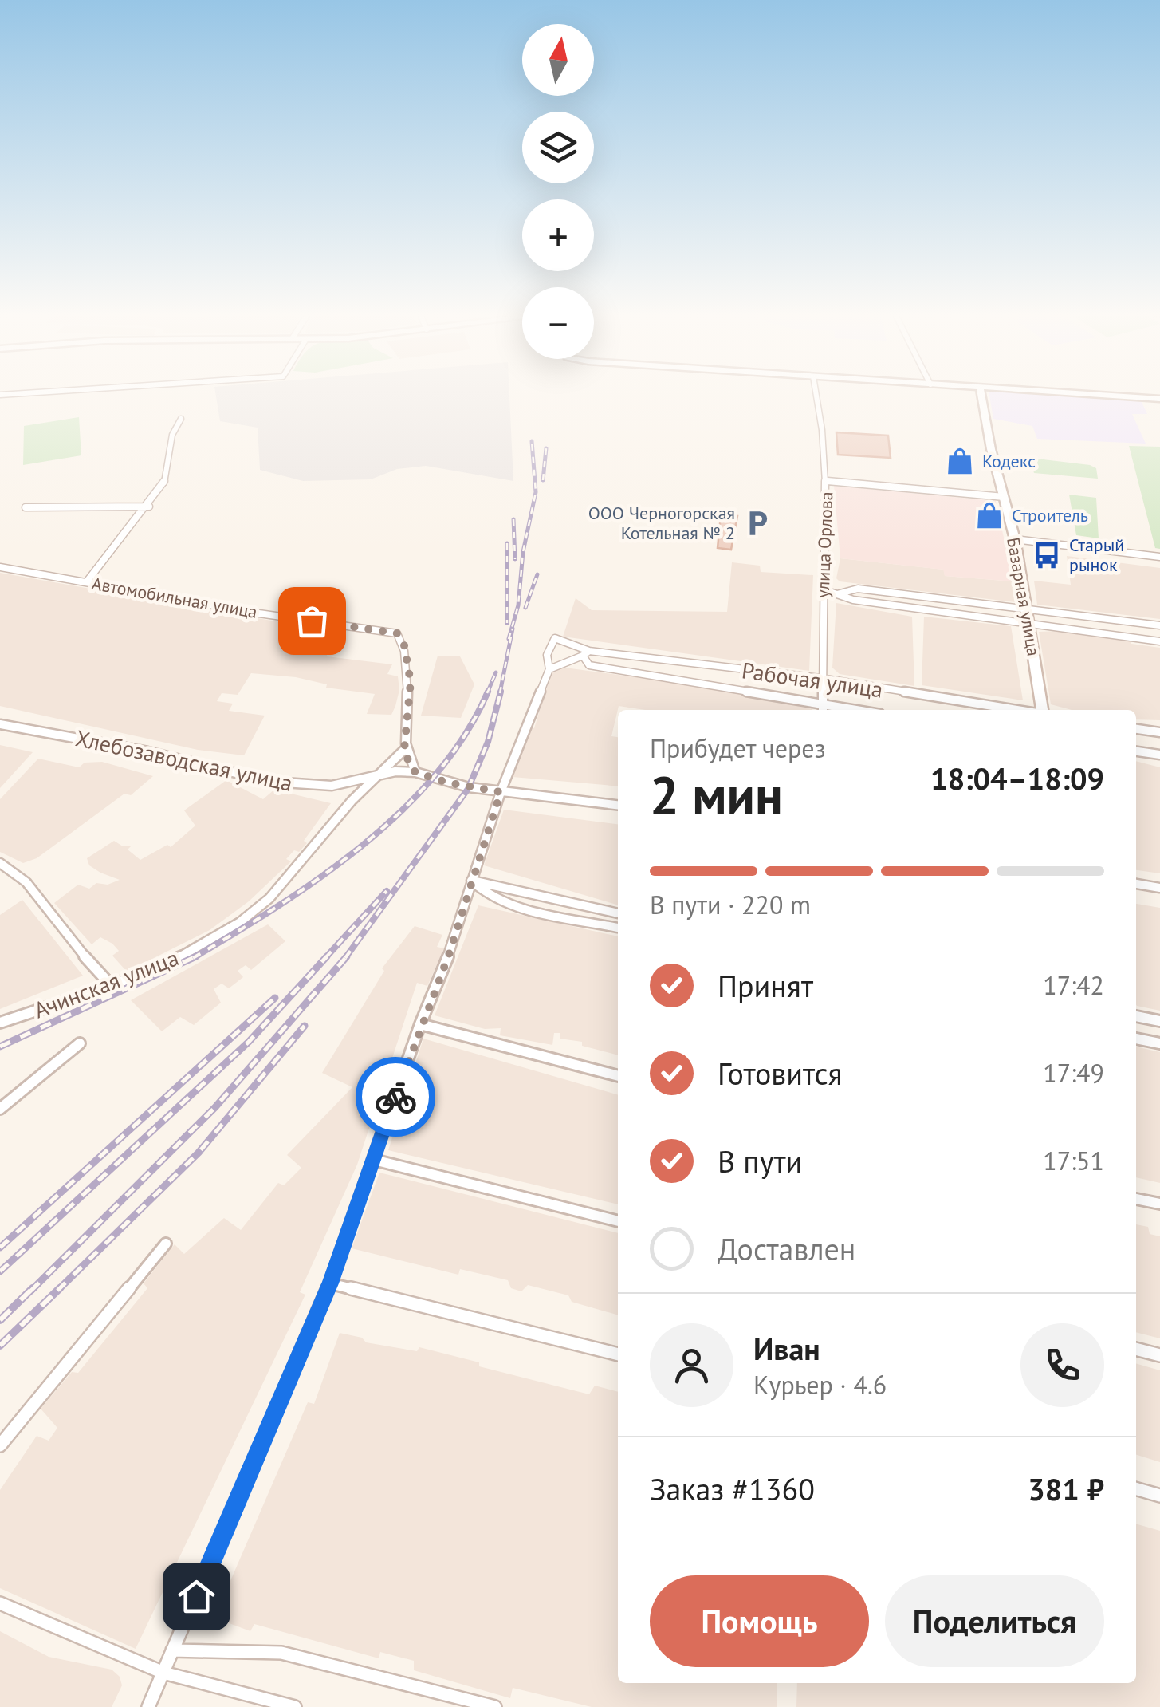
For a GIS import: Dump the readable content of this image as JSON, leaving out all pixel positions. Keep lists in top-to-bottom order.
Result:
{
  "streets": {
    "main road": ["Базарная улица"],
    "street": [
      "улица Орлова",
      "Автомобильная улица",
      "Рабочая улица",
      "Хлебозаводская улица",
      "Ачинская улица"
    ]
  },
  "crossings": [
    ["улица Орлова", "Рабочая улица"],
    ["Автомобильная улица", "Ачинская улица"],
    ["Хлебозаводская улица", "Ачинская улица"]
  ],
  "places": {
    "shop": ["Кодекс", "Строитель"],
    "parking": ["ООО Черногорская Котельная № 2"],
    "bus stop": ["Старый рынок"]
  },
  "north": "top",
  "page": {
    "map_buttons": ["+", "−"],
    "heading": ["2 мин", "Прибудет через", "18:04–18:09"],
    "panel": [
      "Иван",
      "Курьер · 4.6",
      "Заказ #1360",
      "381 ₽"
    ],
    "bar": "В пути · 220 m",
    "list": [
      ["Принят", "17:42"],
      ["Готовится", "17:49"],
      ["В пути", "17:51"],
      "Доставлен"
    ],
    "buttons": ["Помощь", "Поделиться"]
  }
}
